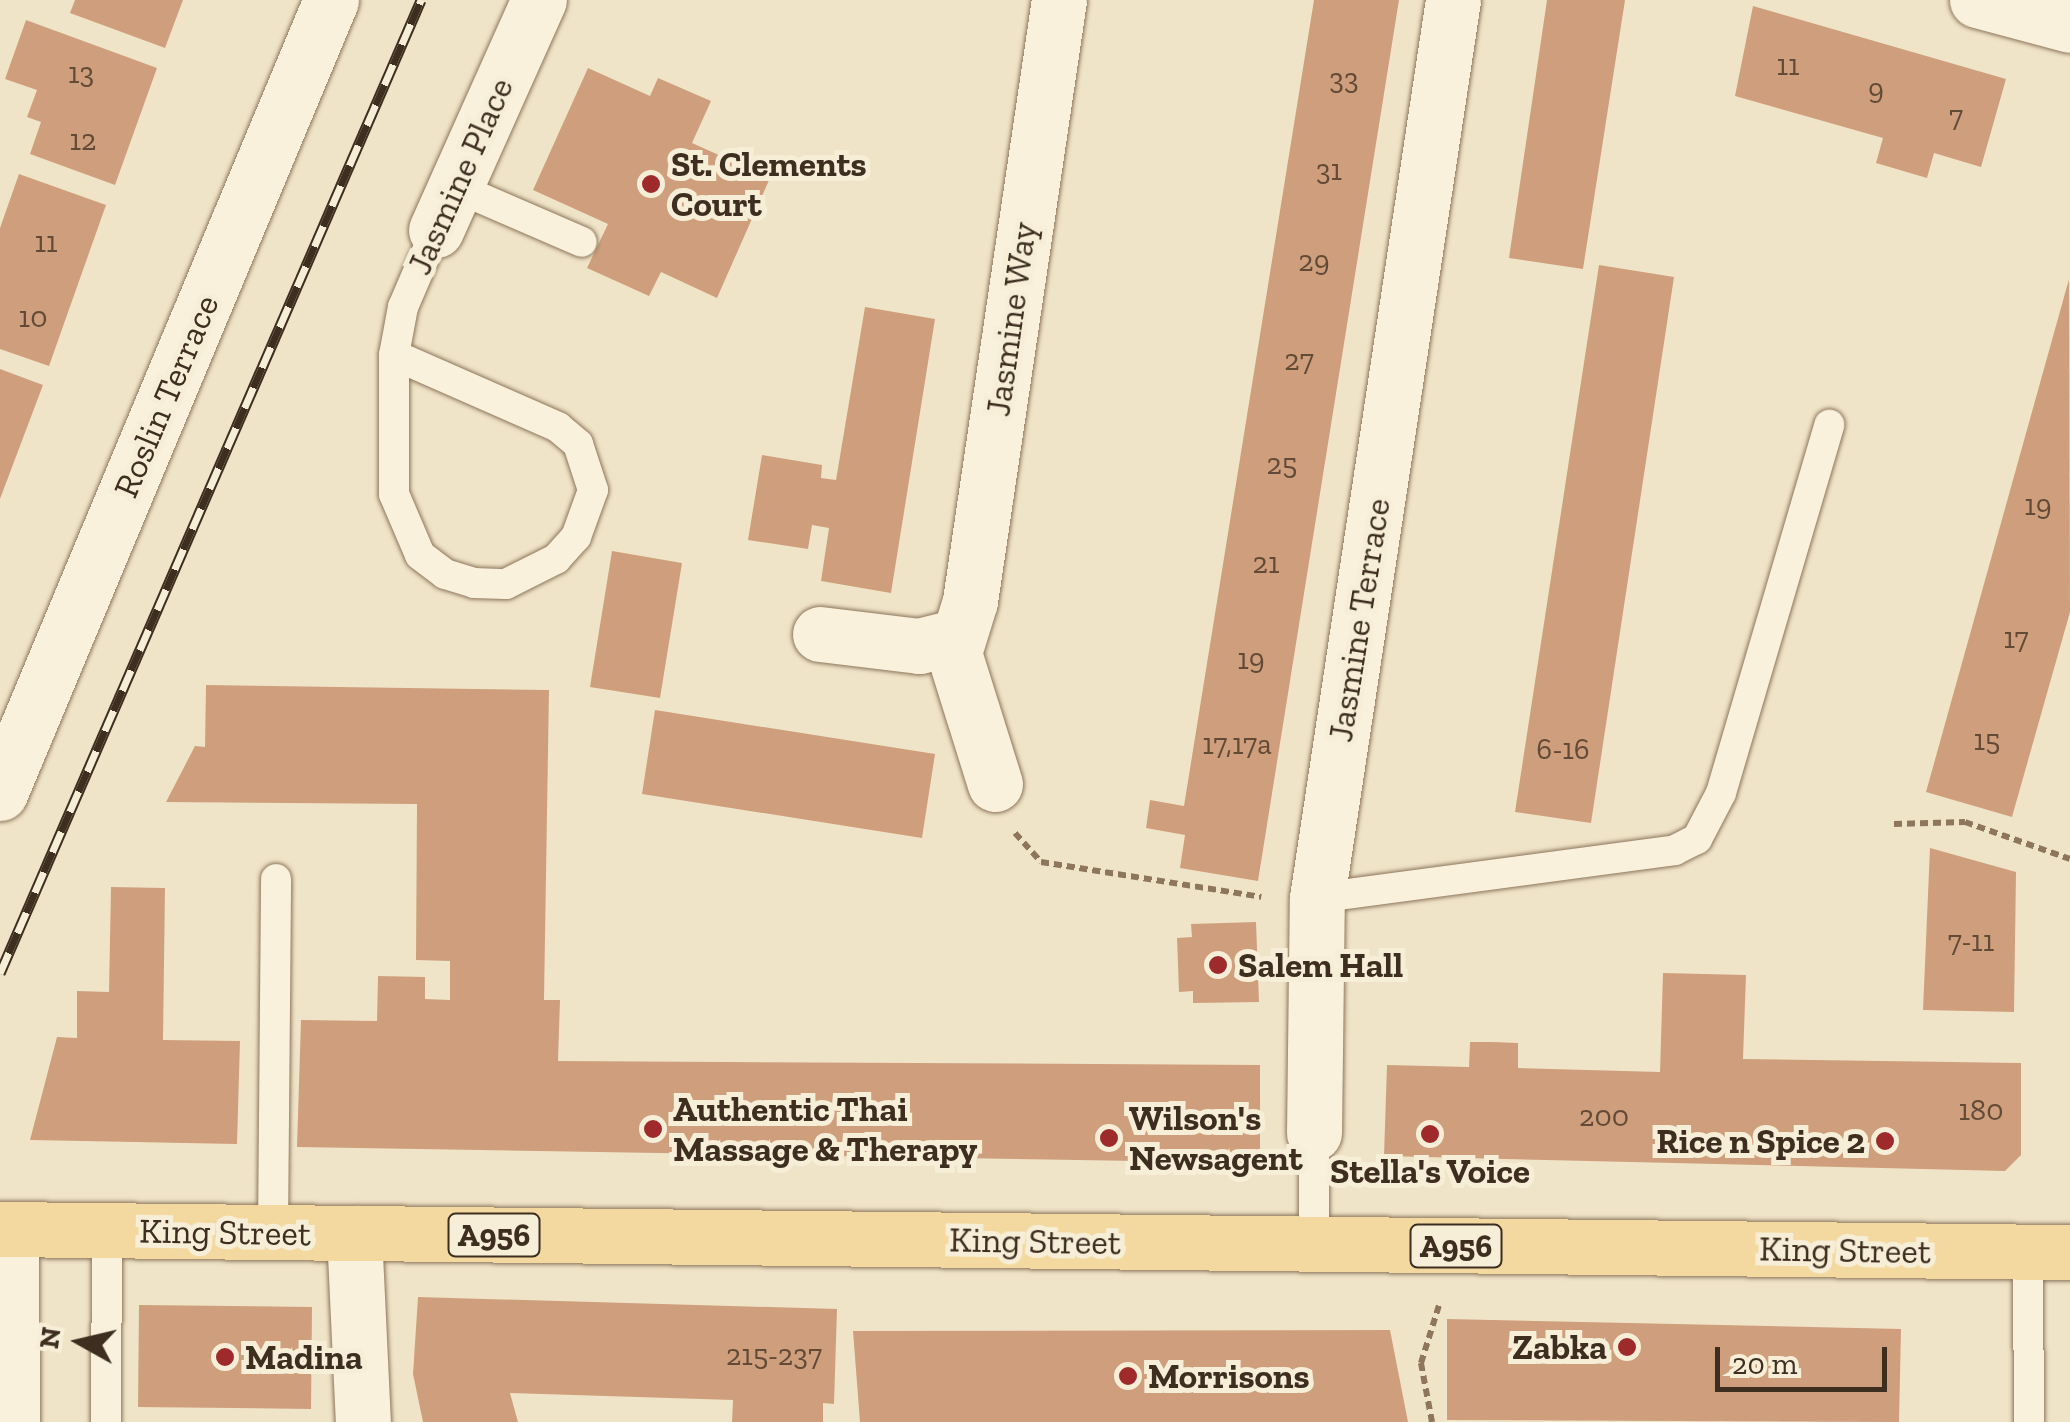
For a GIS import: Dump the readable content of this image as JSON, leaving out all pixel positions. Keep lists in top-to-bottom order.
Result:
{
  "streets": {
    "main road": ["King Street", "A956"],
    "street": [
      "Jasmine Place",
      "Jasmine Way",
      "Roslin Terrace",
      "Jasmine Terrace"
    ]
  },
  "crossings": [
    ["Jasmine Terrace", "King Street"]
  ],
  "places": [
    "St. Clements Court",
    "Salem Hall",
    "Authentic Thai Massage & Therapy",
    "Stella's Voice",
    "Wilson's Newsagent",
    "Rice n Spice 2",
    "Zabka",
    "Madina",
    "Morrisons"
  ],
  "house_numbers": [
    "11",
    "13",
    "33",
    "9",
    "7",
    "12",
    "31",
    "11",
    "29",
    "10",
    "27",
    "25",
    "19",
    "21",
    "17",
    "19",
    "15",
    "17,17a",
    "6-16",
    "7-11",
    "180",
    "200",
    "215-237"
  ],
  "scale_bar": "20 m",
  "north": "left"
}
